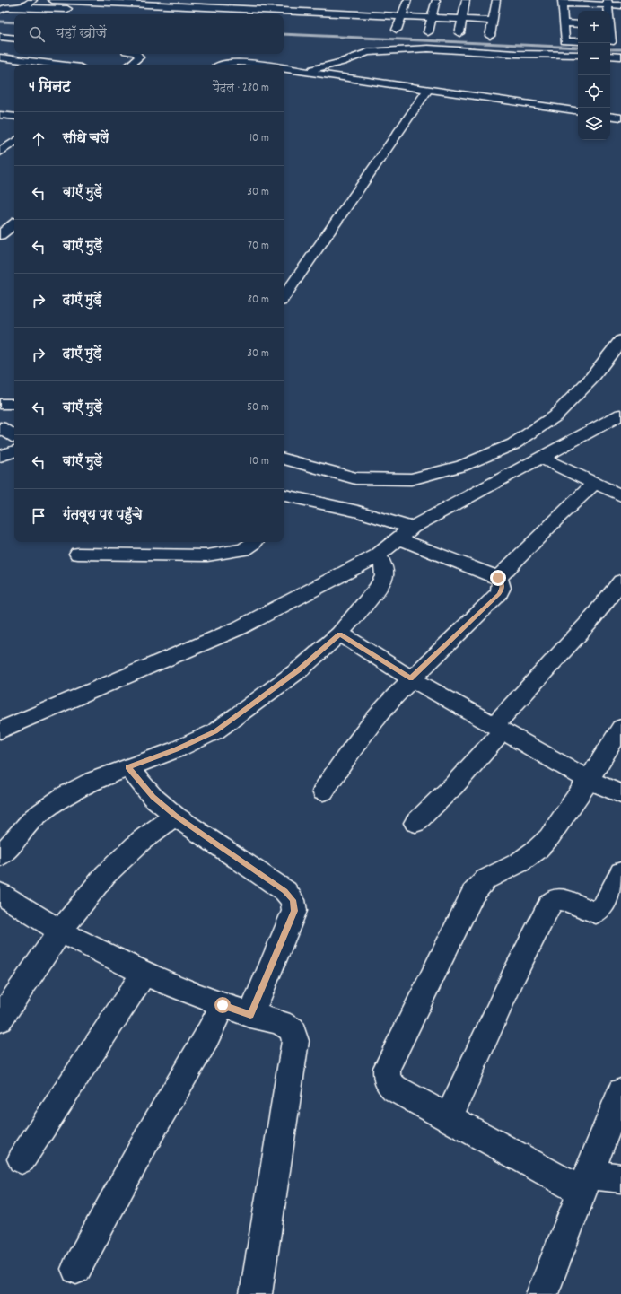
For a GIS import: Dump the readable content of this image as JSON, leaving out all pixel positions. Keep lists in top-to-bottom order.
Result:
{
  "page": {
    "map_buttons": ["+", "−"],
    "search": "यहाँ खोजें",
    "heading": ["4 मिनट", "पैदल · 280 m"],
    "list": [
      ["सीधे चलें", "10 m"],
      ["बाएँ मुड़ें", "30 m"],
      ["बाएँ मुड़ें", "70 m"],
      ["दाएँ मुड़ें", "80 m"],
      ["दाएँ मुड़ें", "30 m"],
      ["बाएँ मुड़ें", "50 m"],
      ["बाएँ मुड़ें", "10 m"],
      "गंतव्य पर पहुँचे"
    ]
  }
}
